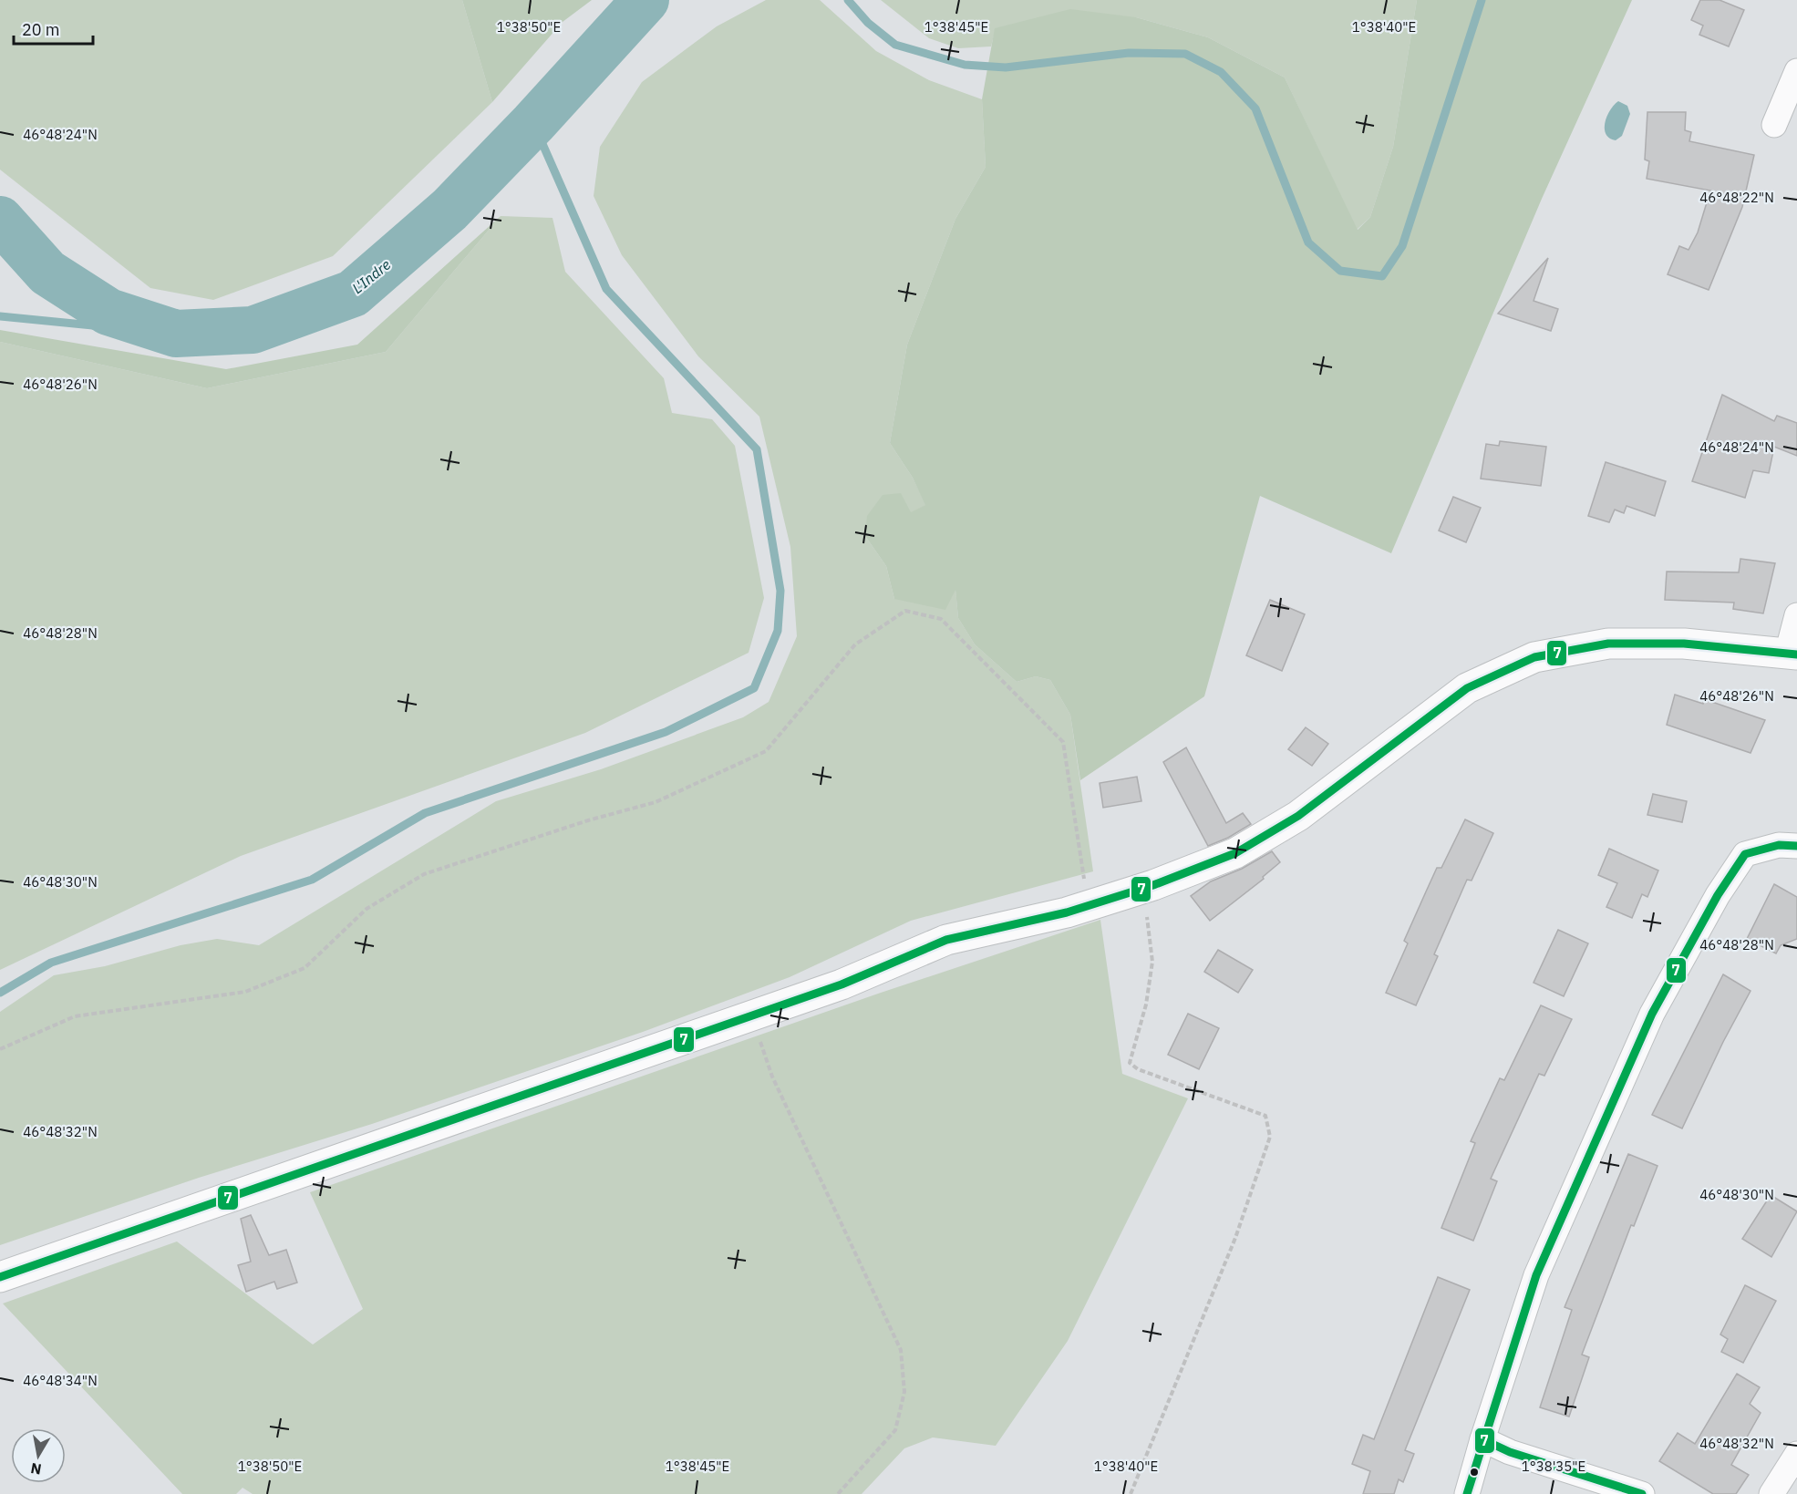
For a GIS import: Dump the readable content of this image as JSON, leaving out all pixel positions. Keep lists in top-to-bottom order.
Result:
{
  "water": ["L'Indre"],
  "lines": ["transit line 7"],
  "scale_bar": "20 m",
  "north": "bottom",
  "coordinates": [
    "1°38'50\"E",
    "1°38'45\"E",
    "1°38'40\"E",
    "46°48'24\"N",
    "46°48'22\"N",
    "46°48'26\"N",
    "46°48'28\"N",
    "46°48'30\"N",
    "46°48'32\"N",
    "46°48'34\"N",
    "1°38'35\"E"
  ]
}
